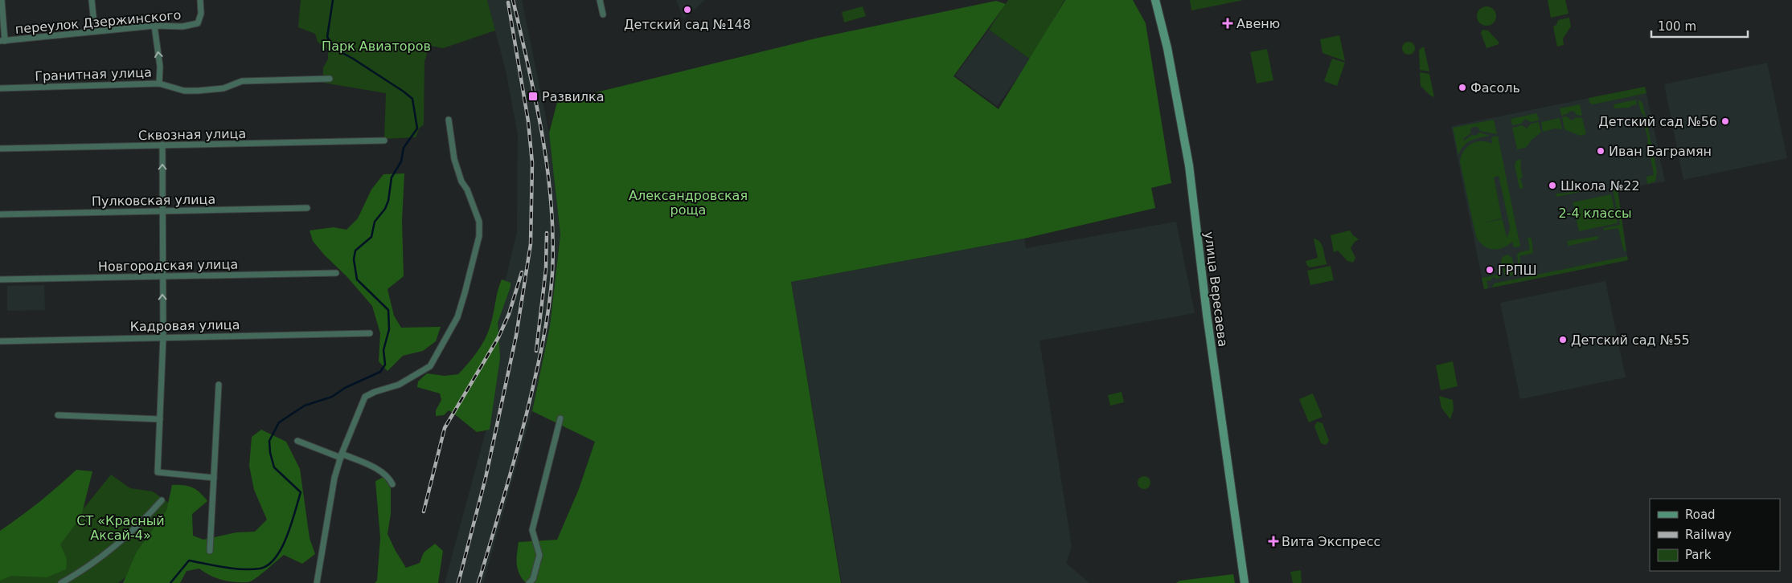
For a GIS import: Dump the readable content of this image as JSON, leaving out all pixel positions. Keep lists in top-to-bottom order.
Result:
{
  "streets": {
    "main road": ["улица Вересаева"],
    "street": [
      "переулок Дзержинского",
      "Гранитная улица",
      "Сквозная улица",
      "Пулковская улица",
      "Новгородская улица",
      "Кадровая улица"
    ]
  },
  "parks": [
    "Парк Авиаторов",
    "Александровская роща",
    "2-4 классы",
    "СТ «Красный Аксай-4»"
  ],
  "places": {
    "other": [
      "Детский сад №148",
      "Фасоль",
      "Детский сад №56",
      "Иван Баграмян",
      "Школа №22",
      "ГРПШ",
      "Детский сад №55"
    ],
    "health": ["Авеню", "Вита Экспресс"],
    "transit": ["Развилка"]
  },
  "legend": ["Road", "Railway", "Park"],
  "scale_bar": "100 m"
}
